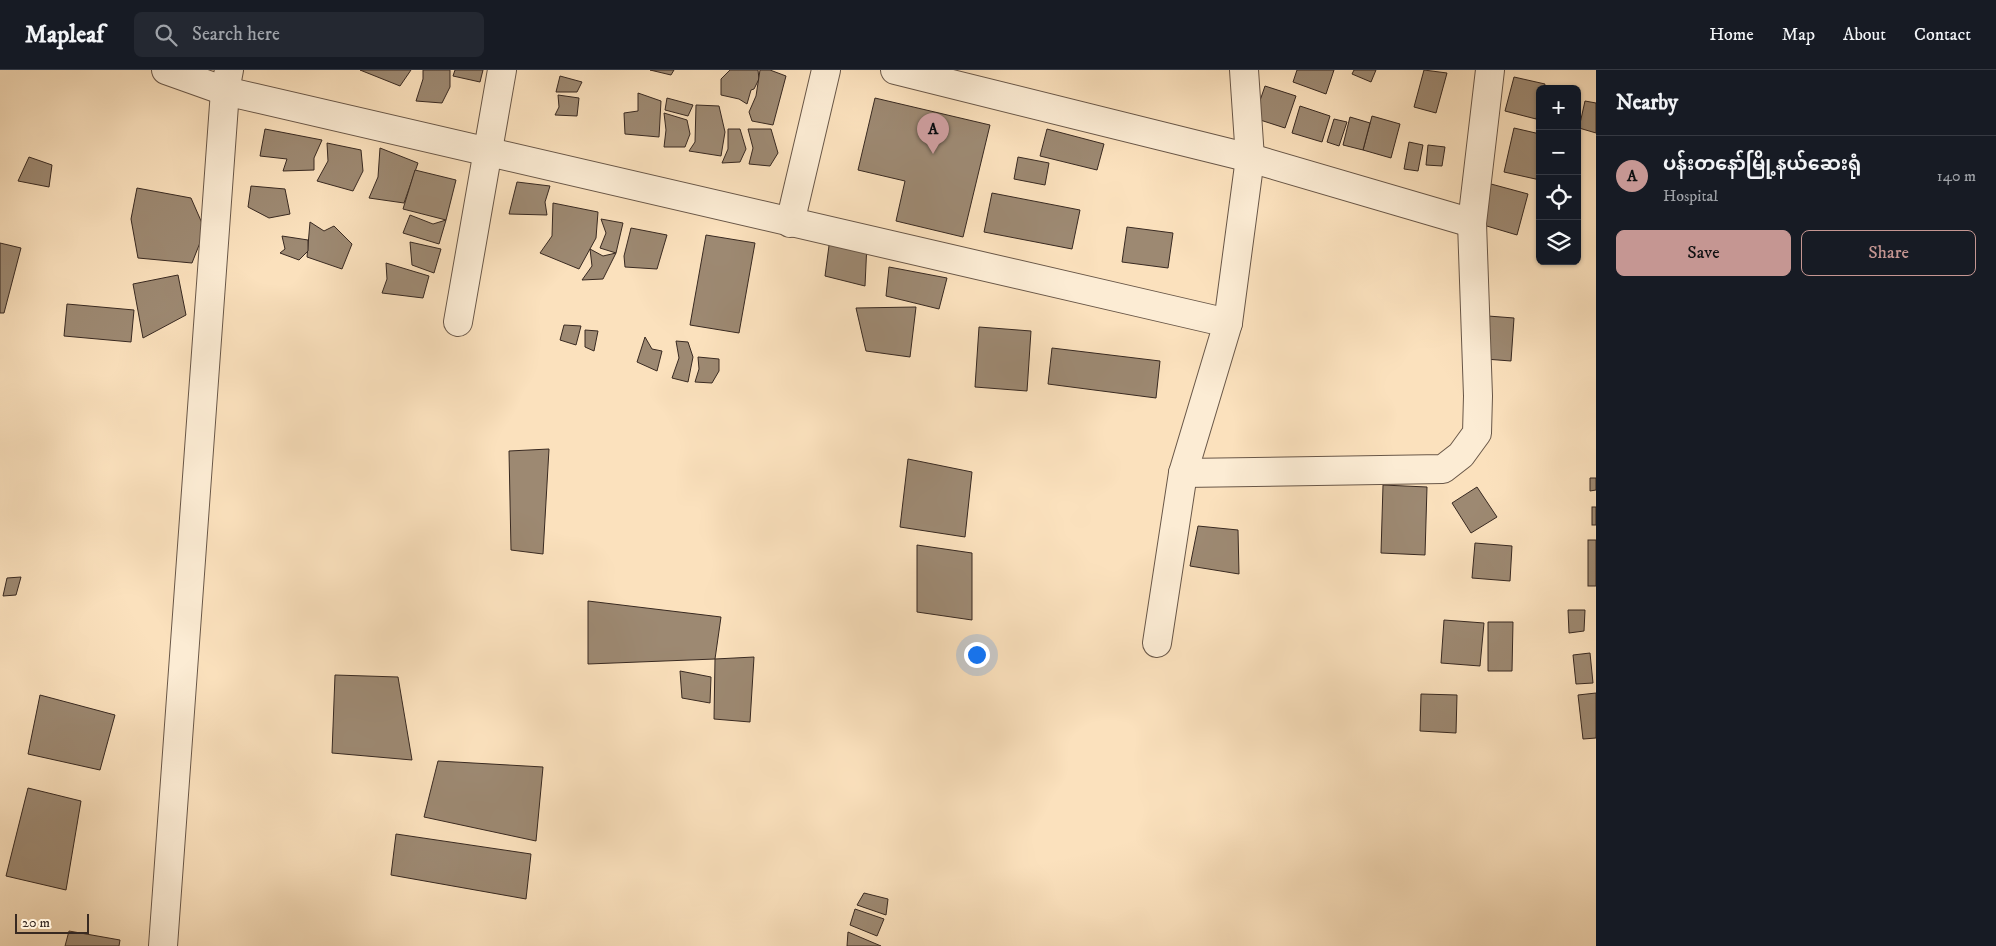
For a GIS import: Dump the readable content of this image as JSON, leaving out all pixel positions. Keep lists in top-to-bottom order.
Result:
{
  "scale_bar": "20 m",
  "page": {
    "header": "Mapleaf",
    "search": "Search here",
    "nav": [
      "Home",
      "Map",
      "About",
      "Contact"
    ],
    "heading": "Nearby",
    "map_buttons": ["+", "−"],
    "pins": "A",
    "list": [
      {
        "mark": "A",
        "name": "ပန်းတနော်မြို့နယ်ဆေးရုံ",
        "note": "Hospital",
        "value": "140 m"
      }
    ],
    "buttons": ["Save", "Share"],
    "scale": "20 m"
  }
}
